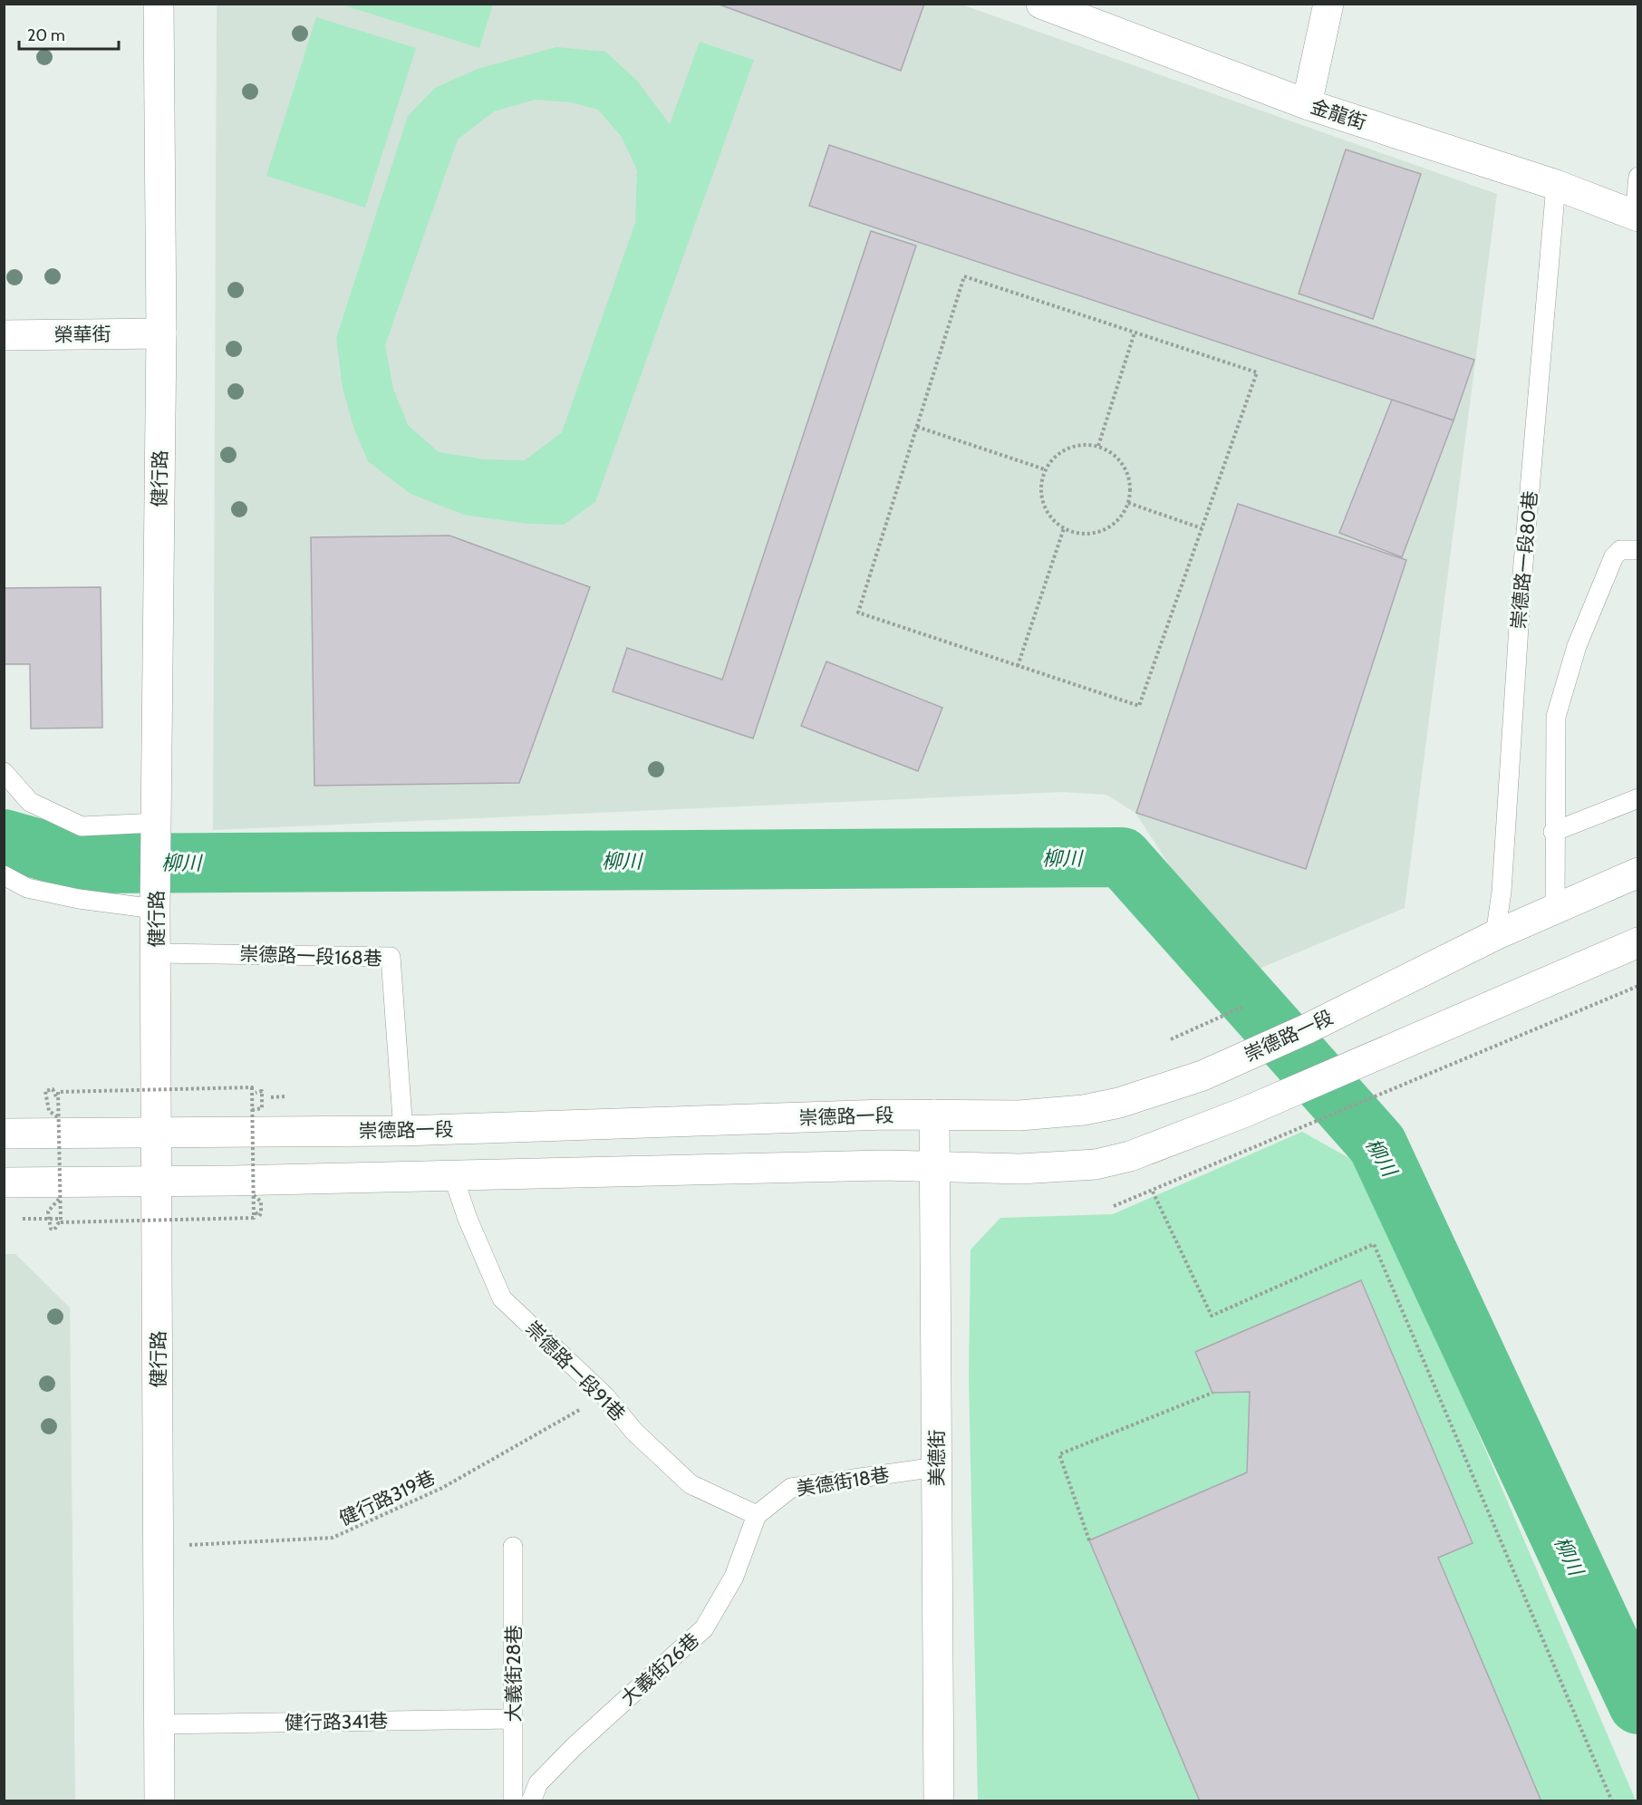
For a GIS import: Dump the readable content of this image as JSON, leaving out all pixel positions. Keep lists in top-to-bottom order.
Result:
{
  "streets": {
    "main road": [
      "金龍街",
      "榮華街",
      "健行路",
      "崇德路一段",
      "美德街"
    ],
    "lane": [
      "崇德路一段80巷",
      "崇德路一段168巷",
      "崇德路一段91巷",
      "美德街18巷",
      "大義街26巷",
      "大義街28巷",
      "健行路341巷"
    ],
    "path": ["健行路319巷"]
  },
  "crossings": [
    ["金龍街", "崇德路一段80巷"],
    ["榮華街", "健行路"],
    ["健行路", "崇德路一段168巷"],
    ["健行路", "崇德路一段"],
    ["健行路", "健行路319巷"],
    ["健行路", "健行路341巷"],
    ["崇德路一段80巷", "崇德路一段"],
    ["崇德路一段168巷", "崇德路一段"],
    ["崇德路一段", "美德街"],
    ["崇德路一段91巷", "美德街18巷"],
    ["崇德路一段91巷", "健行路319巷"],
    ["崇德路一段91巷", "大義街26巷"],
    ["美德街", "美德街18巷"],
    ["美德街18巷", "大義街26巷"],
    ["大義街28巷", "健行路341巷"]
  ],
  "water": ["柳川"],
  "scale_bar": "20 m"
}
